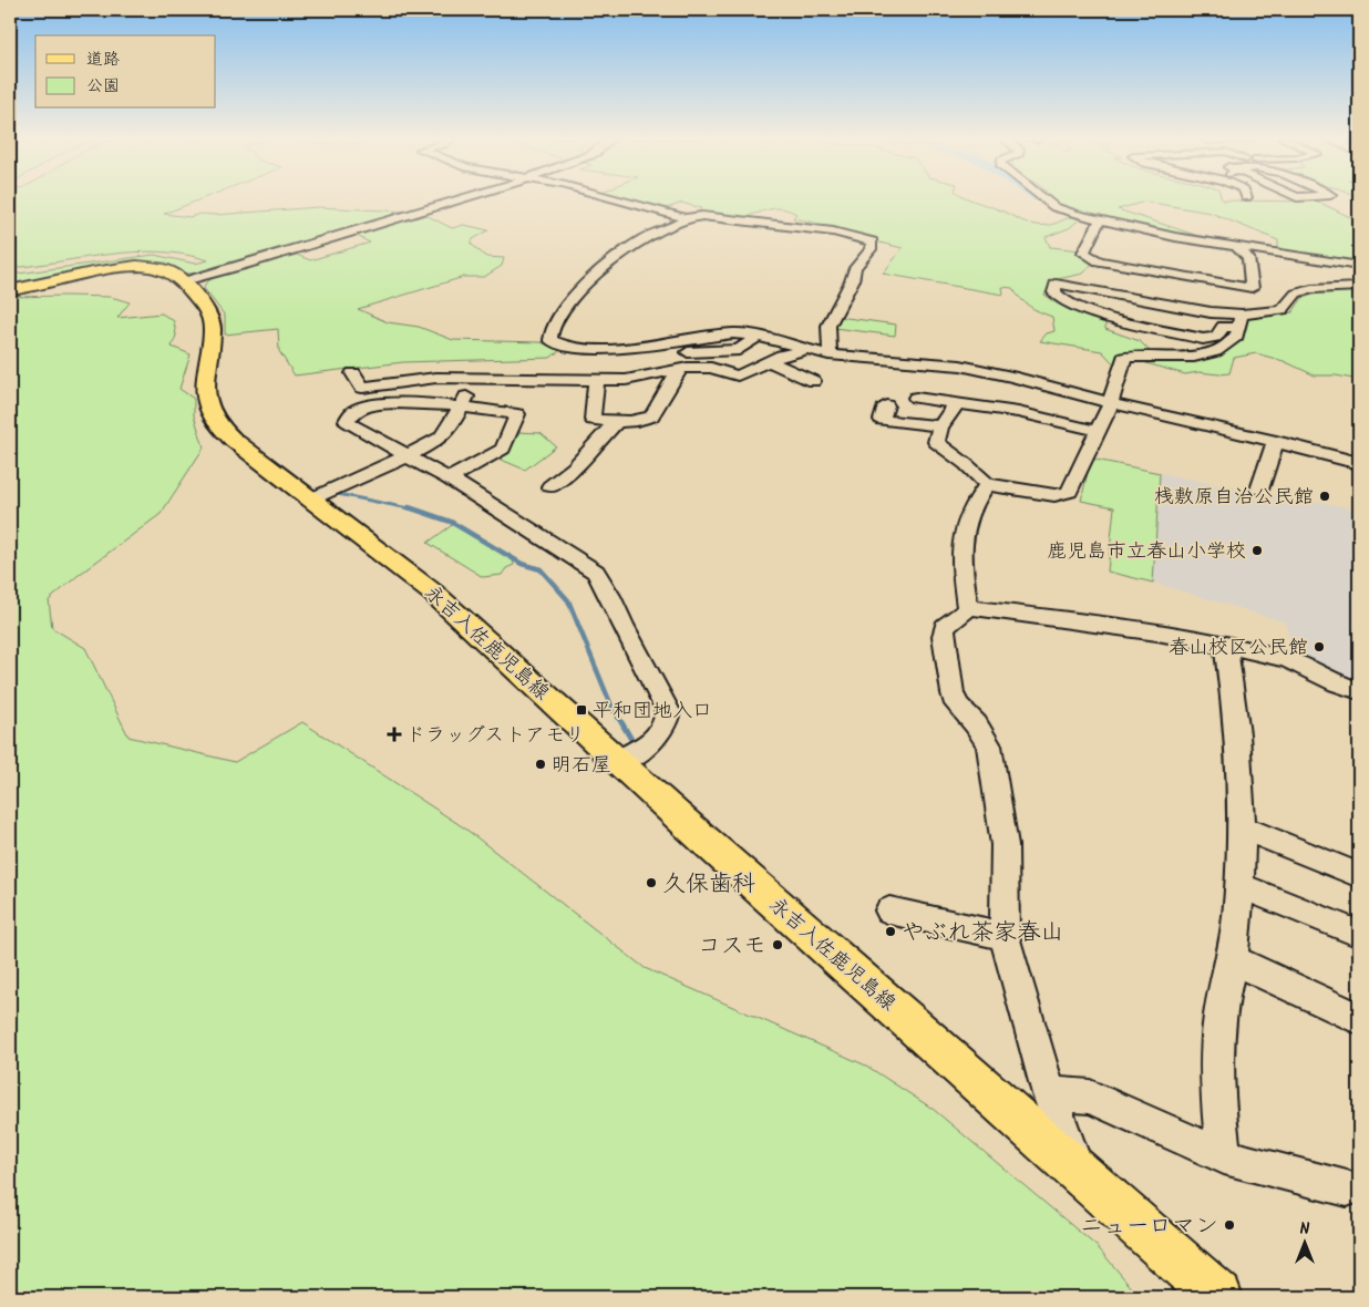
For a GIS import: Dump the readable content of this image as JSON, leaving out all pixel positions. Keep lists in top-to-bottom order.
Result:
{
  "streets": {
    "main road": ["永吉入佐鹿児島線"]
  },
  "places": {
    "other": [
      "桟敷原自治公民館",
      "鹿児島市立春山小学校",
      "春山校区公民館",
      "明石屋",
      "久保歯科",
      "やぶれ茶家春山",
      "コスモ",
      "ニューロマン"
    ],
    "transit": ["平和団地入口"],
    "health": ["ドラッグストアモリ"]
  },
  "legend": ["道路", "公園"],
  "north": "top"
}
